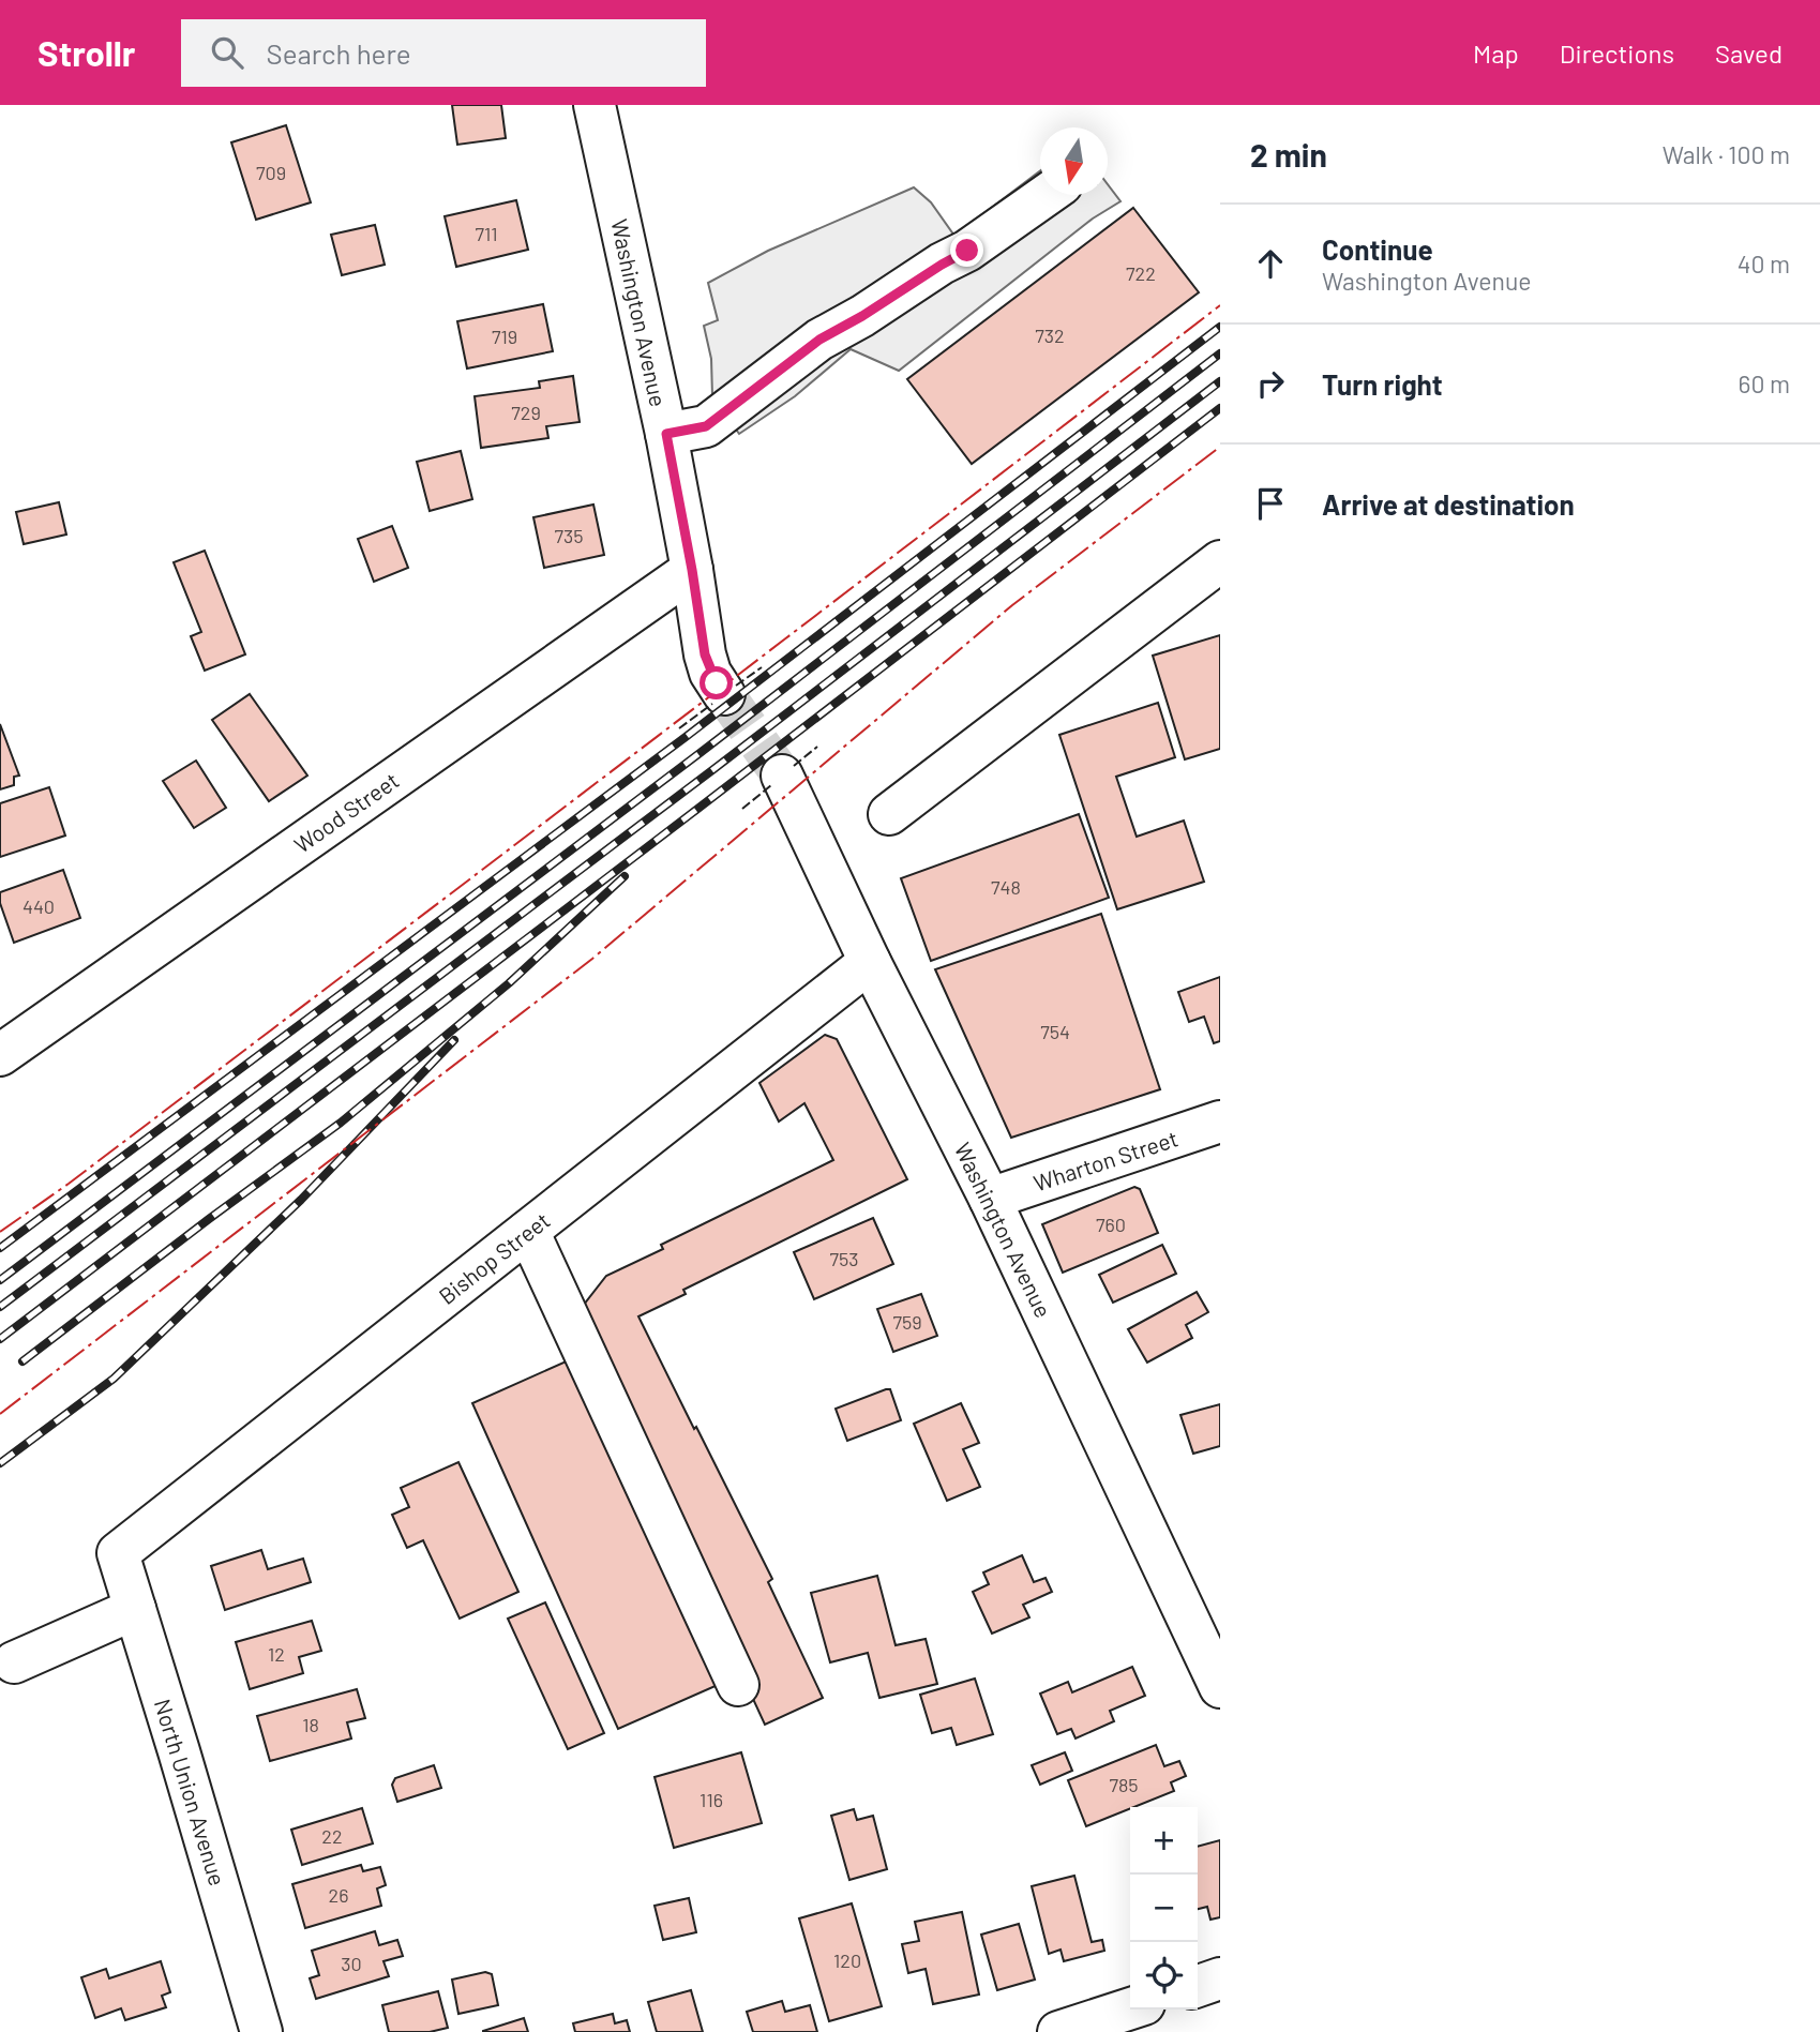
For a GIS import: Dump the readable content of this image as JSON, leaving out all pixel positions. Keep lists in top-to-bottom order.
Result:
{
  "streets": {
    "street": [
      "Washington Avenue",
      "Wood Street",
      "Wharton Street",
      "Bishop Street",
      "North Union Avenue"
    ]
  },
  "crossings": [
    ["Washington Avenue", "Wood Street"],
    ["Washington Avenue", "Wharton Street"],
    ["Washington Avenue", "Bishop Street"],
    ["Bishop Street", "North Union Avenue"]
  ],
  "house_numbers": [
    "709",
    "711",
    "722",
    "732",
    "719",
    "729",
    "735",
    "748",
    "440",
    "754",
    "760",
    "753",
    "759",
    "12",
    "18",
    "785",
    "116",
    "22",
    "26",
    "120",
    "30"
  ],
  "north": "bottom",
  "page": {
    "header": "Strollr",
    "search": "Search here",
    "nav": ["Map", "Directions", "Saved"],
    "heading": ["2 min", "Walk · 100 m"],
    "list": [
      ["Continue", "Washington Avenue", "40 m"],
      ["Turn right", "60 m"],
      "Arrive at destination"
    ],
    "map_buttons": ["+", "−"]
  }
}
